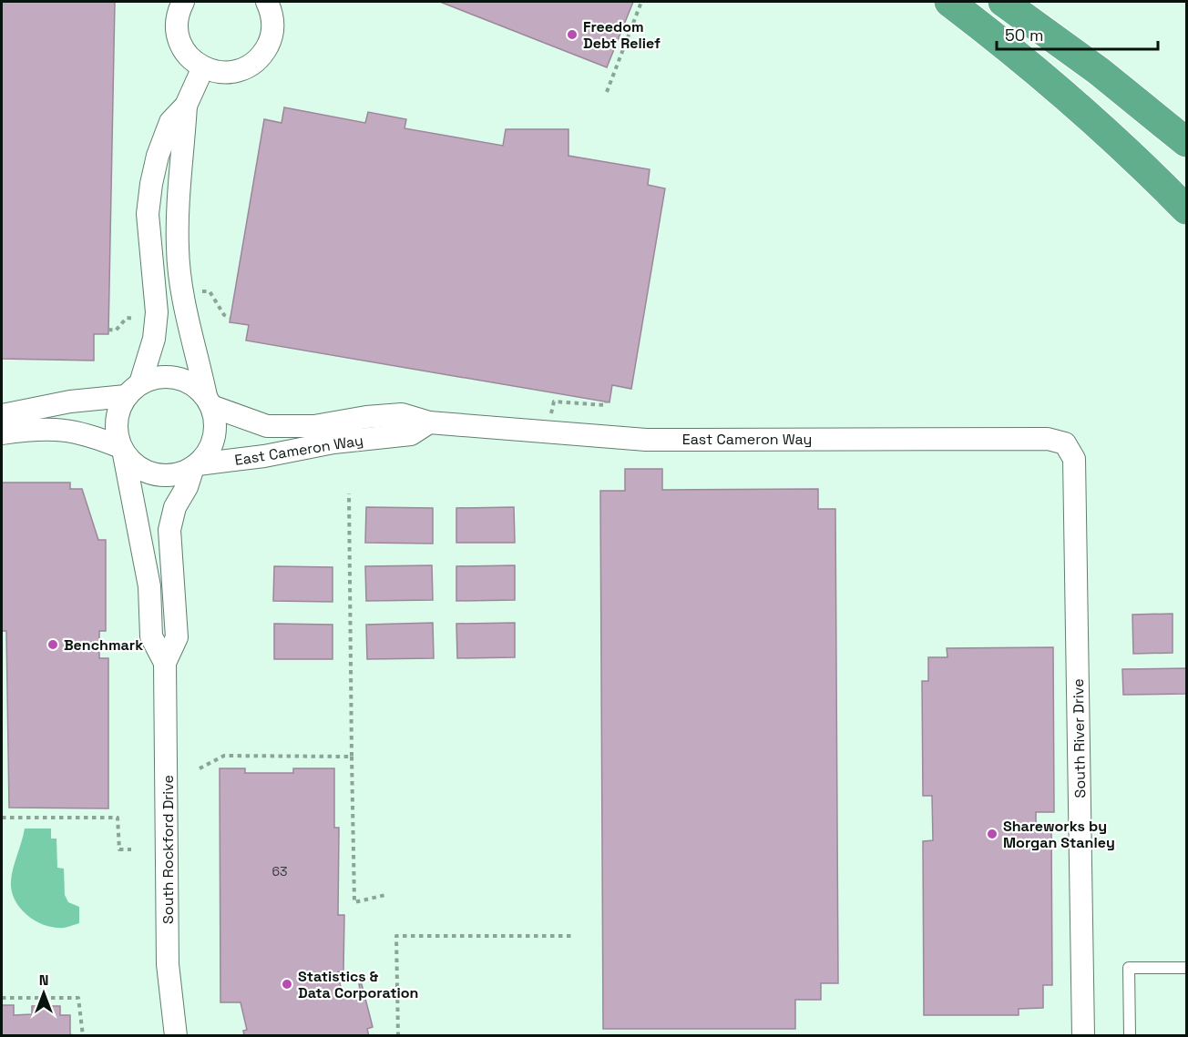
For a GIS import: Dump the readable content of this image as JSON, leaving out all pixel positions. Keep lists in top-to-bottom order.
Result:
{
  "streets": {
    "street": ["East Cameron Way", "South River Drive", "South Rockford Drive"]
  },
  "crossings": [
    ["East Cameron Way", "South River Drive"],
    ["East Cameron Way", "South Rockford Drive"]
  ],
  "places": [
    "Freedom Debt Relief",
    "Benchmark",
    "Shareworks by Morgan Stanley",
    "Statistics & Data Corporation"
  ],
  "house_numbers": ["63"],
  "scale_bar": "50 m",
  "north": "top"
}
